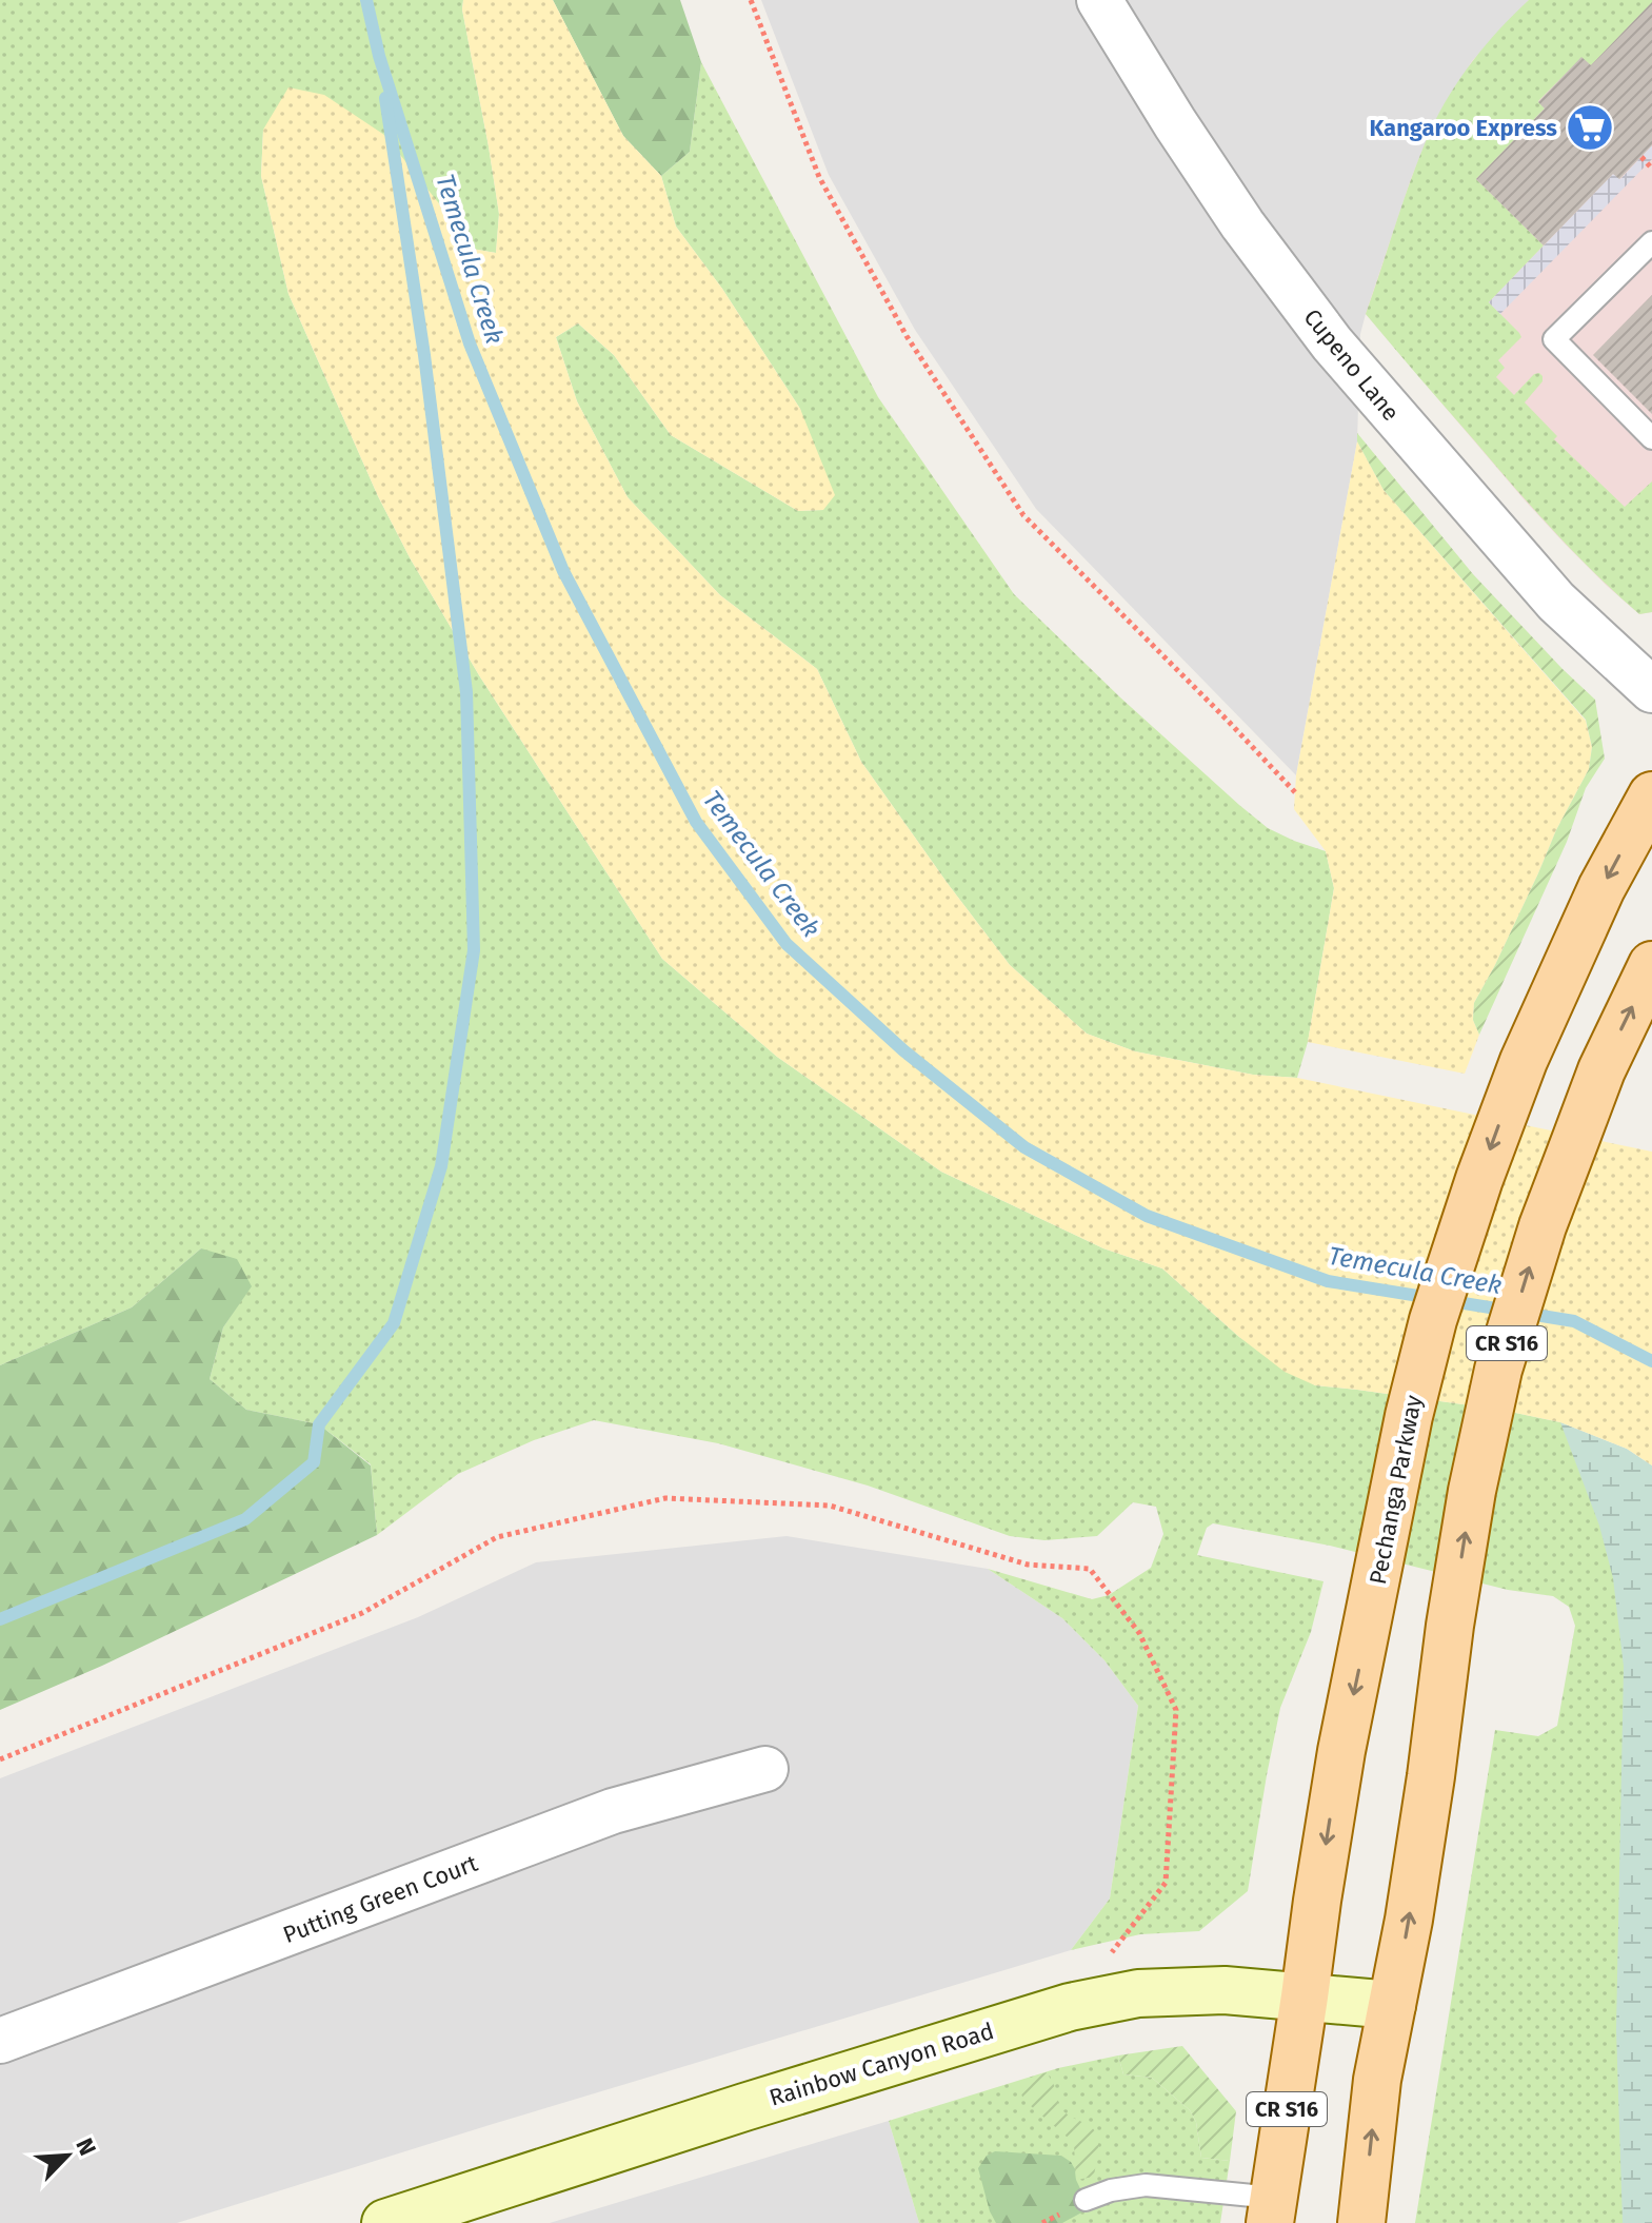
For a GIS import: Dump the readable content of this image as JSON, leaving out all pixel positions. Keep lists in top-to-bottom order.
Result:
{
  "streets": {
    "main road": ["CR S16", "Pechanga Parkway", "Rainbow Canyon Road"],
    "street": ["Cupeno Lane", "Putting Green Court"]
  },
  "crossings": [
    ["CR S16", "Rainbow Canyon Road"],
    ["Pechanga Parkway", "Rainbow Canyon Road"]
  ],
  "water": ["Temecula Creek"],
  "places": {
    "supermarket": ["Kangaroo Express"]
  },
  "north": "top right"
}
